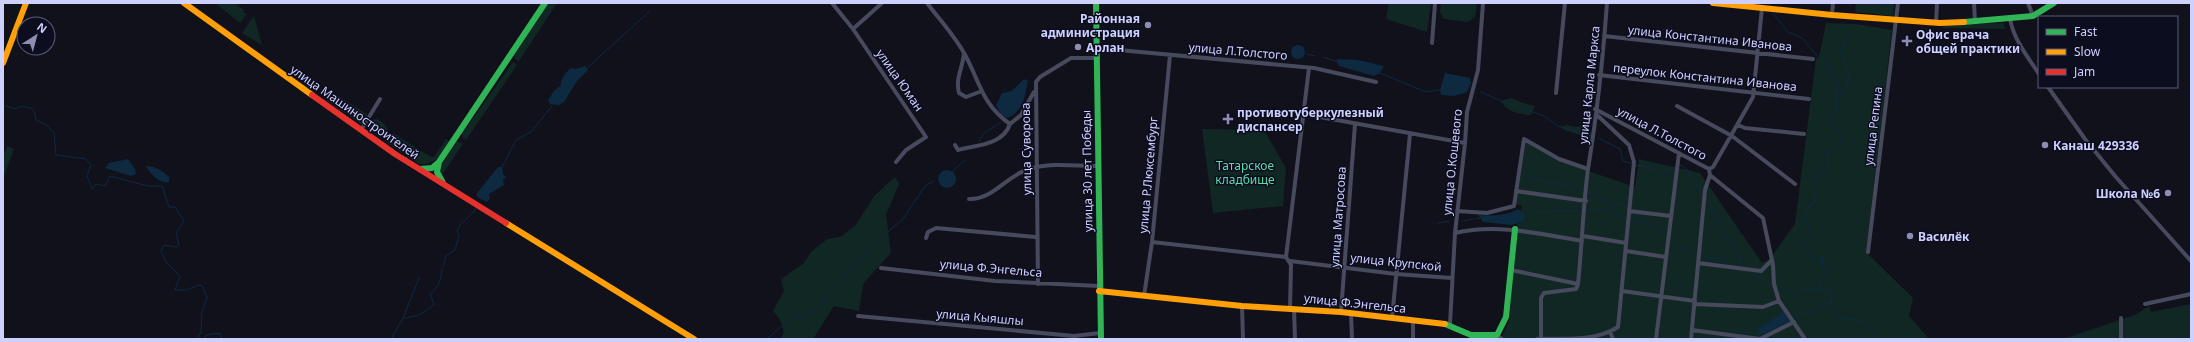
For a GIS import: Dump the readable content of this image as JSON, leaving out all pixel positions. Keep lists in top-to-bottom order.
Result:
{
  "streets": {
    "main road": ["улица Машиностроителей", "улица 30 лет Победы", "улица Ф.Энгельса"],
    "street": [
      "улица Константина Иванова",
      "улица Л.Толстого",
      "переулок Константина Иванова",
      "улица Юман",
      "улица Карла Маркса",
      "улица Репина",
      "улица Суворова",
      "улица О.Кошевого",
      "улица Р.Люксембург",
      "улица Матросова",
      "улица Крупской",
      "улица Кыяшлы"
    ]
  },
  "crossings": [
    ["улица Константина Иванова", "улица Карла Маркса"],
    ["улица Л.Толстого", "улица Карла Маркса"],
    ["улица Л.Толстого", "улица 30 лет Победы"],
    ["улица Л.Толстого", "улица Р.Люксембург"],
    ["переулок Константина Иванова", "улица Карла Маркса"],
    ["улица Суворова", "улица 30 лет Победы"],
    ["улица Суворова", "улица Ф.Энгельса"],
    ["улица О.Кошевого", "улица Крупской"],
    ["улица О.Кошевого", "улица Ф.Энгельса"],
    ["улица 30 лет Победы", "улица Ф.Энгельса"],
    ["улица 30 лет Победы", "улица Кыяшлы"],
    ["улица Р.Люксембург", "улица Ф.Энгельса"],
    ["улица Матросова", "улица Крупской"],
    ["улица Матросова", "улица Ф.Энгельса"]
  ],
  "parks": ["Татарское кладбище"],
  "places": {
    "other": [
      "Районная администрация",
      "Арлан",
      "Канаш 429336",
      "Школа №6",
      "Василёк"
    ],
    "health": ["Офис врача общей практики", "противотуберкулезный диспансер"]
  },
  "legend": ["Fast", "Slow", "Jam"],
  "north": "top right"
}
